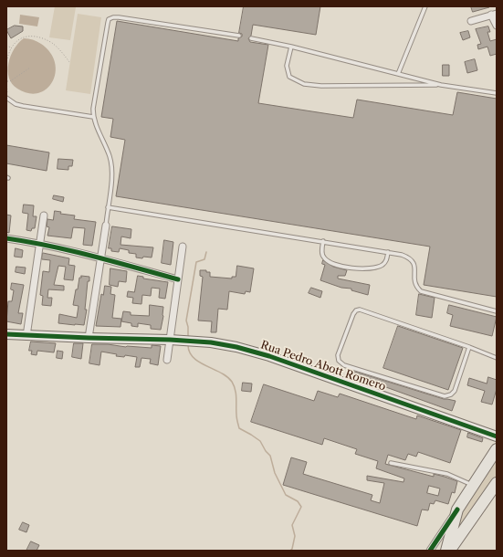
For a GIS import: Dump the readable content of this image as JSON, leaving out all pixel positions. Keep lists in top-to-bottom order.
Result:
{
  "streets": {
    "street": ["Rua Pedro Abott Romero"]
  }
}
